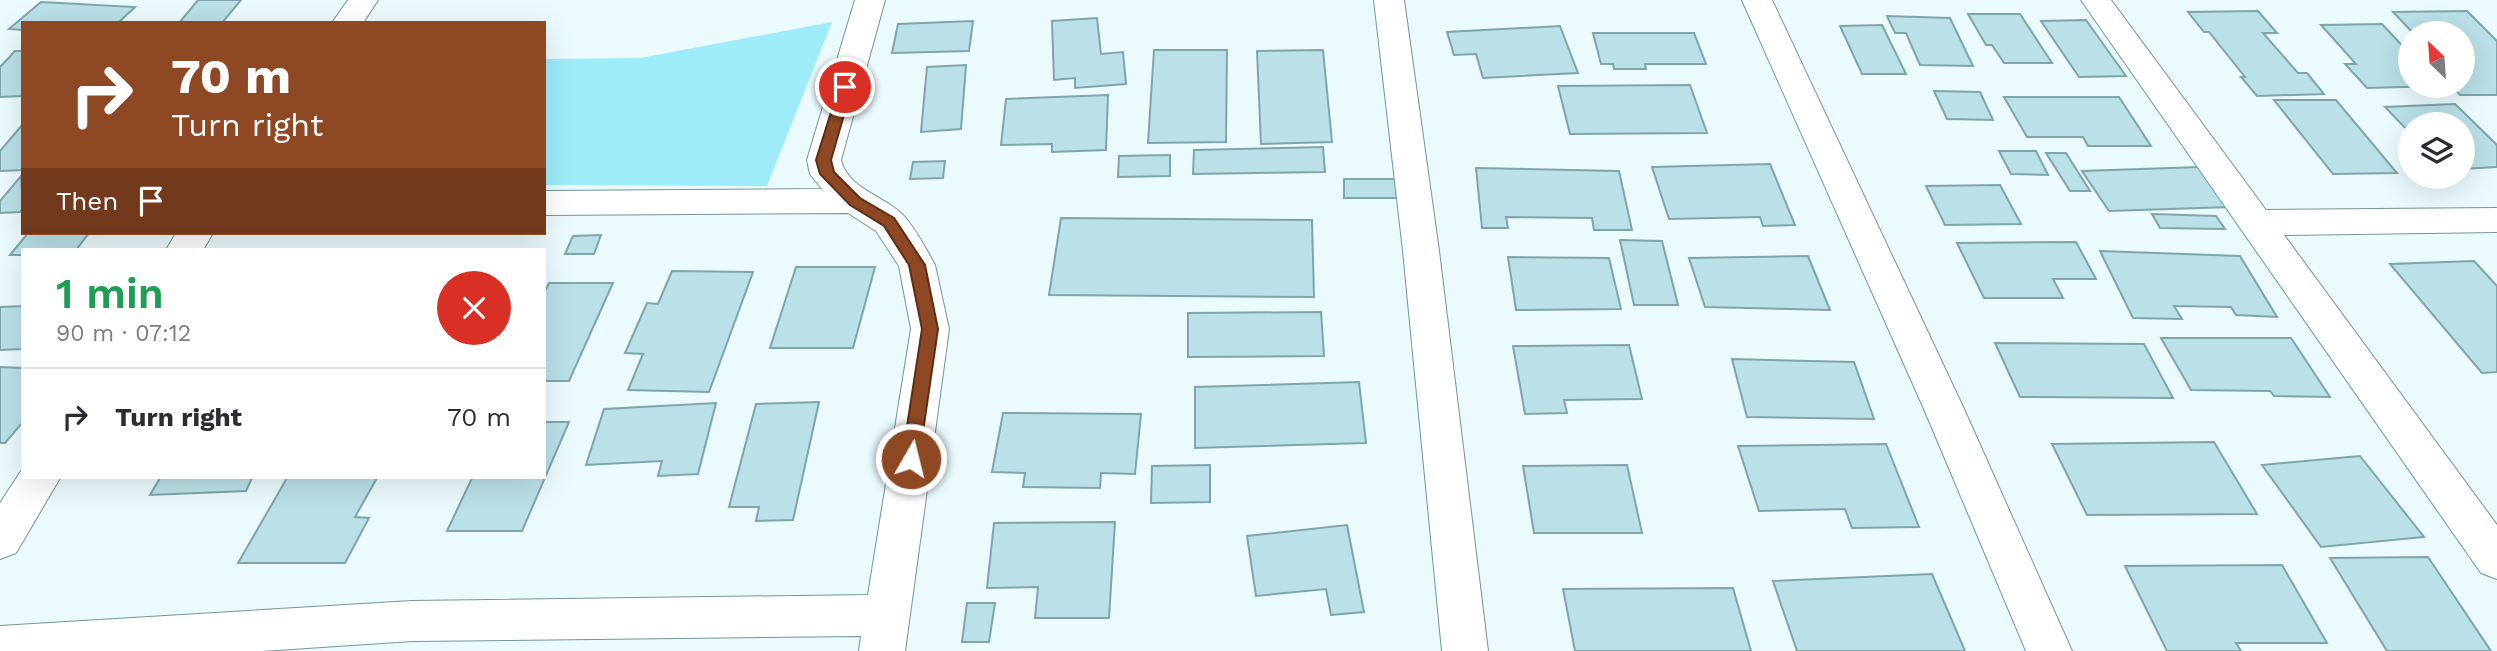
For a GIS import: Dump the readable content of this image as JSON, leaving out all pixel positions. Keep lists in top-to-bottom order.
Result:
{
  "north": "top left",
  "page": {
    "turn": ["70 m", "Turn right"],
    "then": "Then",
    "heading": ["1 min", "90 m · 07:12"],
    "list": [
      {
        "name": "Turn right",
        "value": "70 m"
      }
    ]
  }
}
